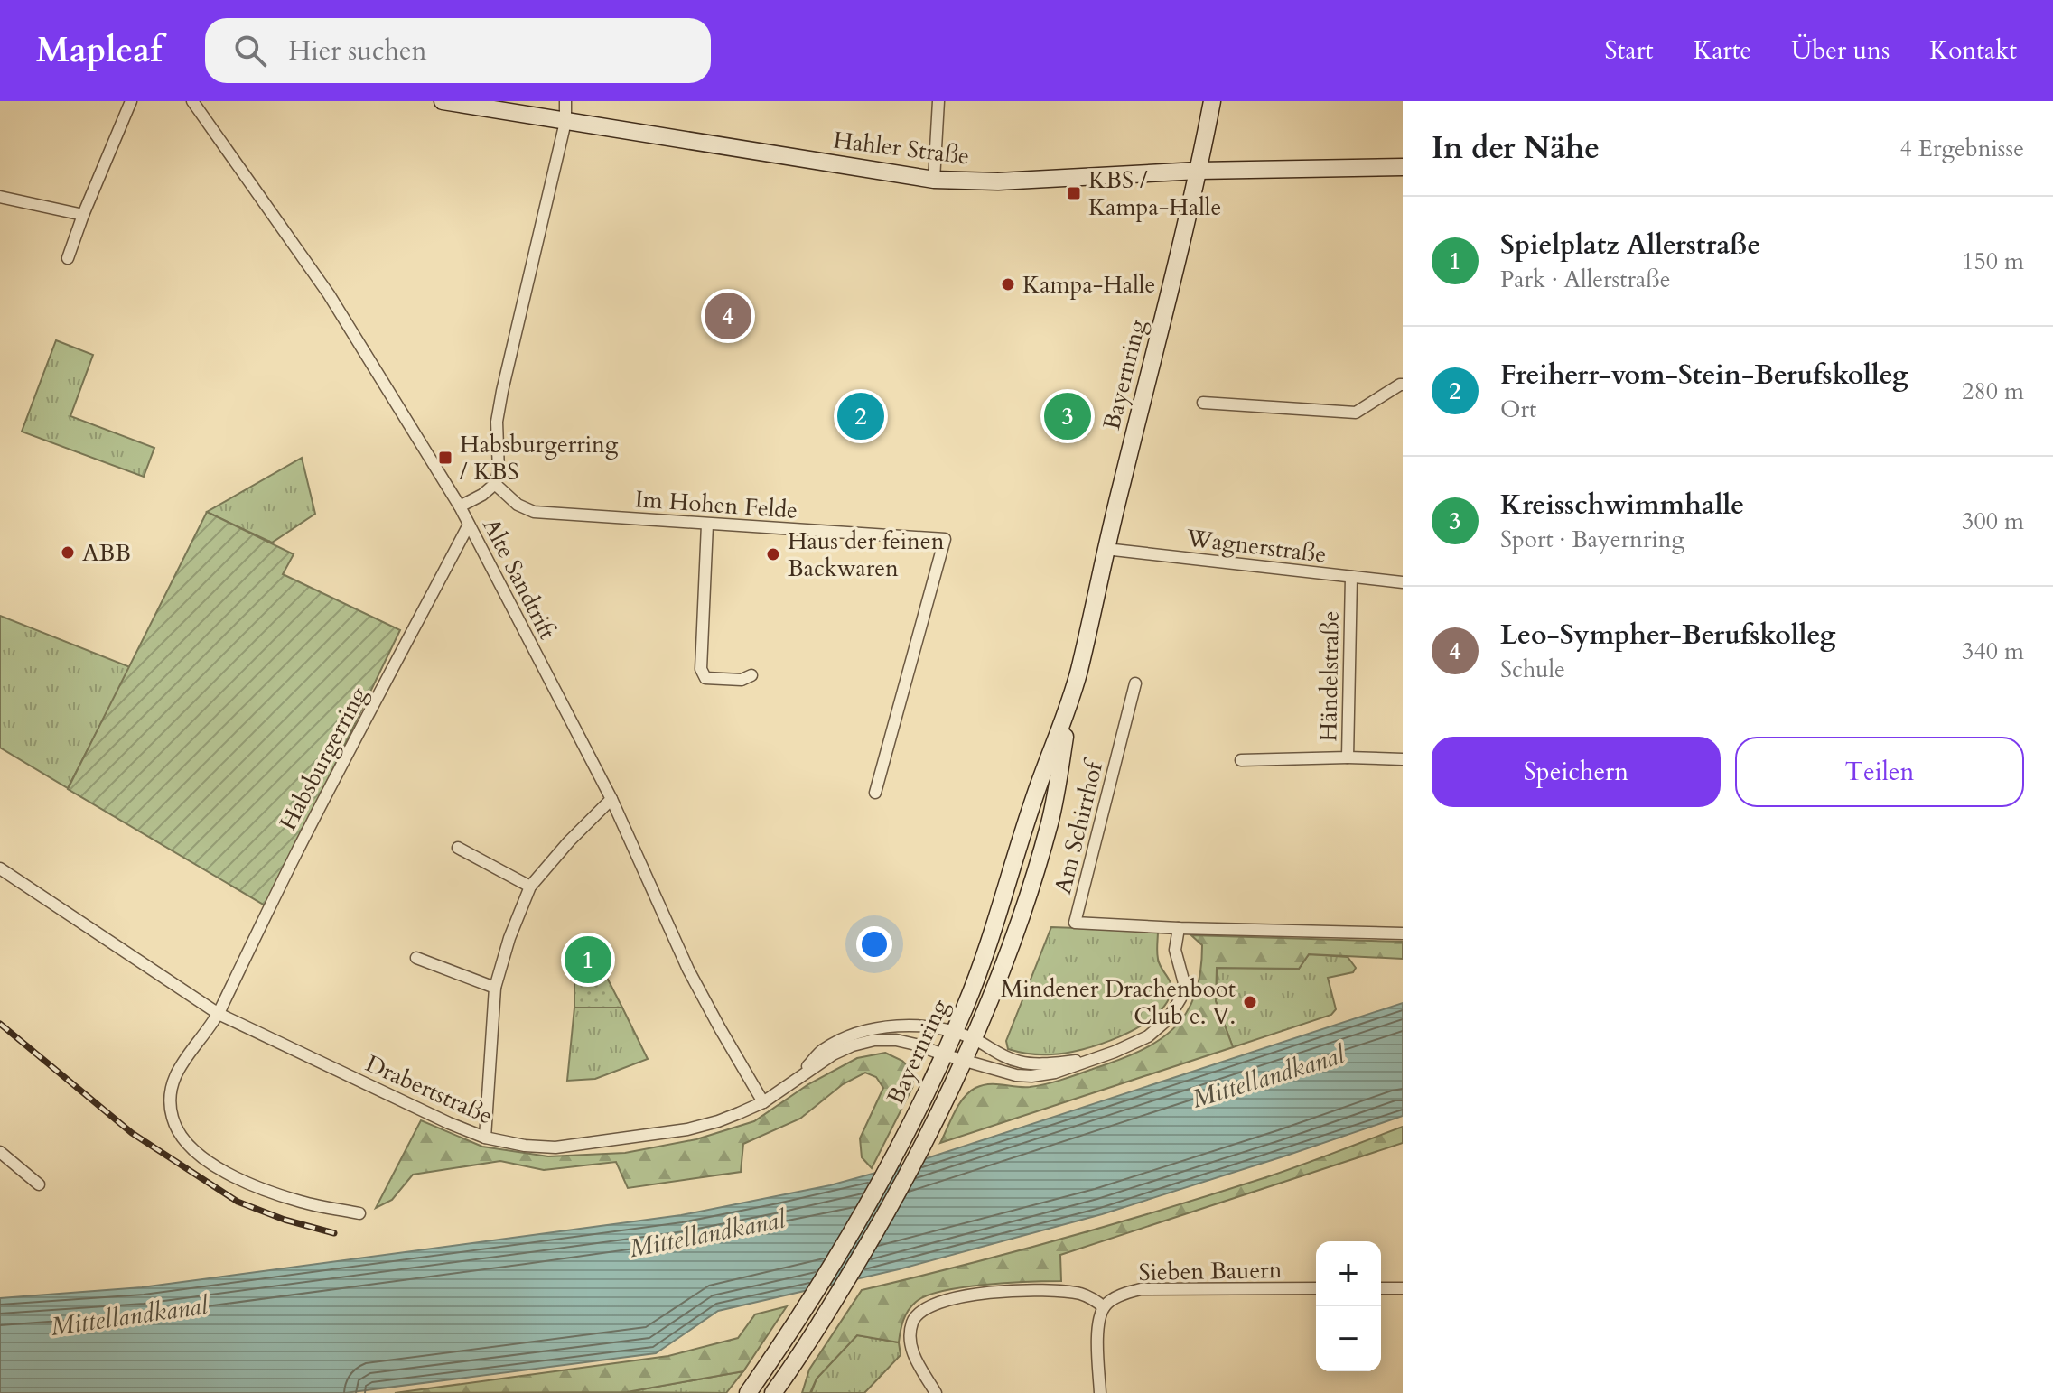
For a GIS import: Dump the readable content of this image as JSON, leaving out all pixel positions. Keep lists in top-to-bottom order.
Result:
{
  "streets": {
    "street": [
      "Hahler Straße",
      "Bayernring",
      "Im Hohen Felde",
      "Wagnerstraße",
      "Alte Sandtrift",
      "Händelstraße",
      "Habsburgerring",
      "Am Schirrhof",
      "Drabertstraße",
      "Sieben Bauern"
    ]
  },
  "crossings": [
    ["Hahler Straße", "Bayernring"],
    ["Bayernring", "Wagnerstraße"],
    ["Bayernring", "Drabertstraße"],
    ["Wagnerstraße", "Händelstraße"],
    ["Alte Sandtrift", "Habsburgerring"],
    ["Alte Sandtrift", "Drabertstraße"],
    ["Habsburgerring", "Drabertstraße"]
  ],
  "water": ["Mittellandkanal"],
  "places": {
    "transit": ["KBS / Kampa-Halle", "Habsburgerring / KBS"],
    "other": [
      "Kampa-Halle",
      "ABB",
      "Haus der feinen Backwaren",
      "Mindener Drachenboot Club e. V."
    ]
  },
  "page": {
    "header": "Mapleaf",
    "search": "Hier suchen",
    "nav": [
      "Start",
      "Karte",
      "Über uns",
      "Kontakt"
    ],
    "heading": ["In der Nähe", "4 Ergebnisse"],
    "list": [
      {
        "mark": "1",
        "name": "Spielplatz Allerstraße",
        "note": "Park · Allerstraße",
        "value": "150 m"
      },
      {
        "mark": "2",
        "name": "Freiherr-vom-Stein-Berufskolleg",
        "note": "Ort",
        "value": "280 m"
      },
      {
        "mark": "3",
        "name": "Kreisschwimmhalle",
        "note": "Sport · Bayernring",
        "value": "300 m"
      },
      {
        "mark": "4",
        "name": "Leo-Sympher-Berufskolleg",
        "note": "Schule",
        "value": "340 m"
      }
    ],
    "pins": [
      "4",
      "2",
      "3",
      "1"
    ],
    "buttons": ["Speichern", "Teilen"],
    "map_buttons": ["+", "−"]
  }
}
